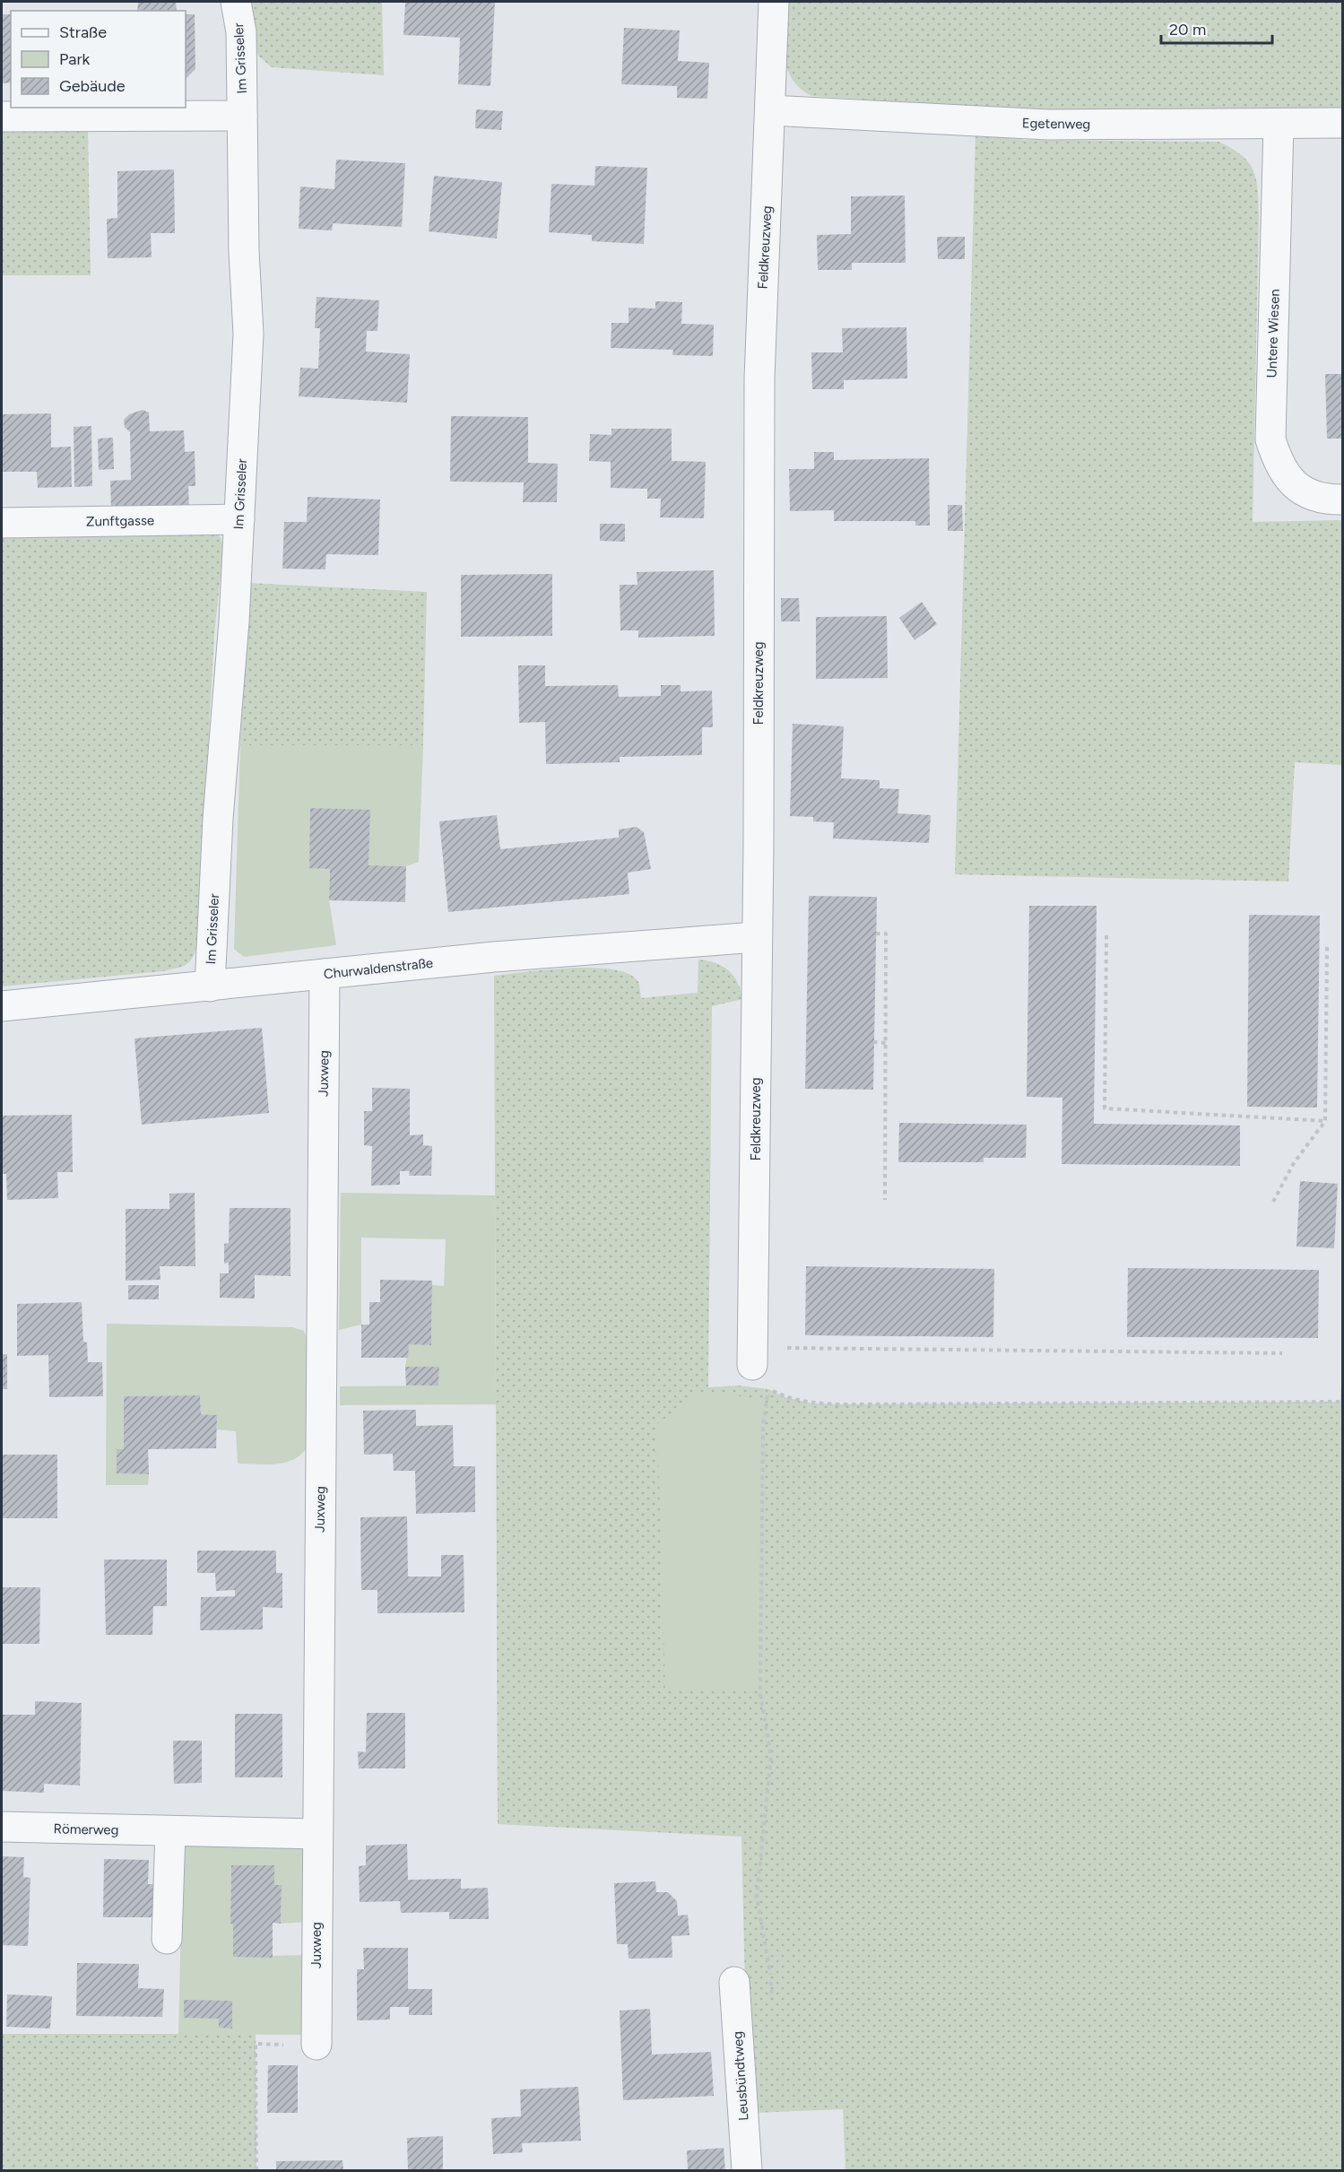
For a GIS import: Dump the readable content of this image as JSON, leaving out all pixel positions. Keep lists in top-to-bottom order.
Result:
{
  "streets": {
    "street": [
      "Im Grisseler",
      "Egetenweg",
      "Feldkreuzweg",
      "Untere Wiesen",
      "Zunftgasse",
      "Churwaldenstraße",
      "Juxweg",
      "Römerweg",
      "Leusbündtweg"
    ]
  },
  "crossings": [
    ["Im Grisseler", "Zunftgasse"],
    ["Im Grisseler", "Churwaldenstraße"],
    ["Egetenweg", "Feldkreuzweg"],
    ["Egetenweg", "Untere Wiesen"],
    ["Feldkreuzweg", "Churwaldenstraße"],
    ["Churwaldenstraße", "Juxweg"],
    ["Juxweg", "Römerweg"]
  ],
  "legend": ["Straße", "Park", "Gebäude"],
  "scale_bar": "20 m"
}
